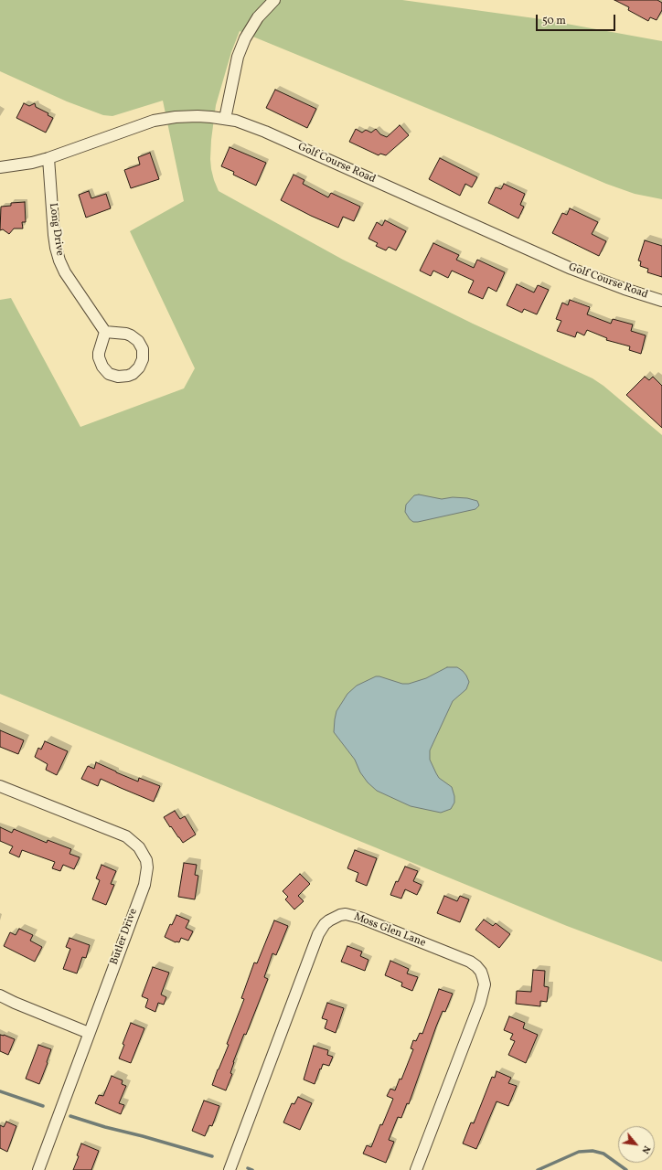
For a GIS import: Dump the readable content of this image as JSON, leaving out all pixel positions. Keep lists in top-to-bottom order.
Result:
{
  "streets": {
    "street": [
      "Golf Course Road",
      "Long Drive",
      "Moss Glen Lane",
      "Butler Drive"
    ]
  },
  "crossings": [
    ["Golf Course Road", "Long Drive"]
  ],
  "scale_bar": "50 m",
  "north": "bottom right"
}
